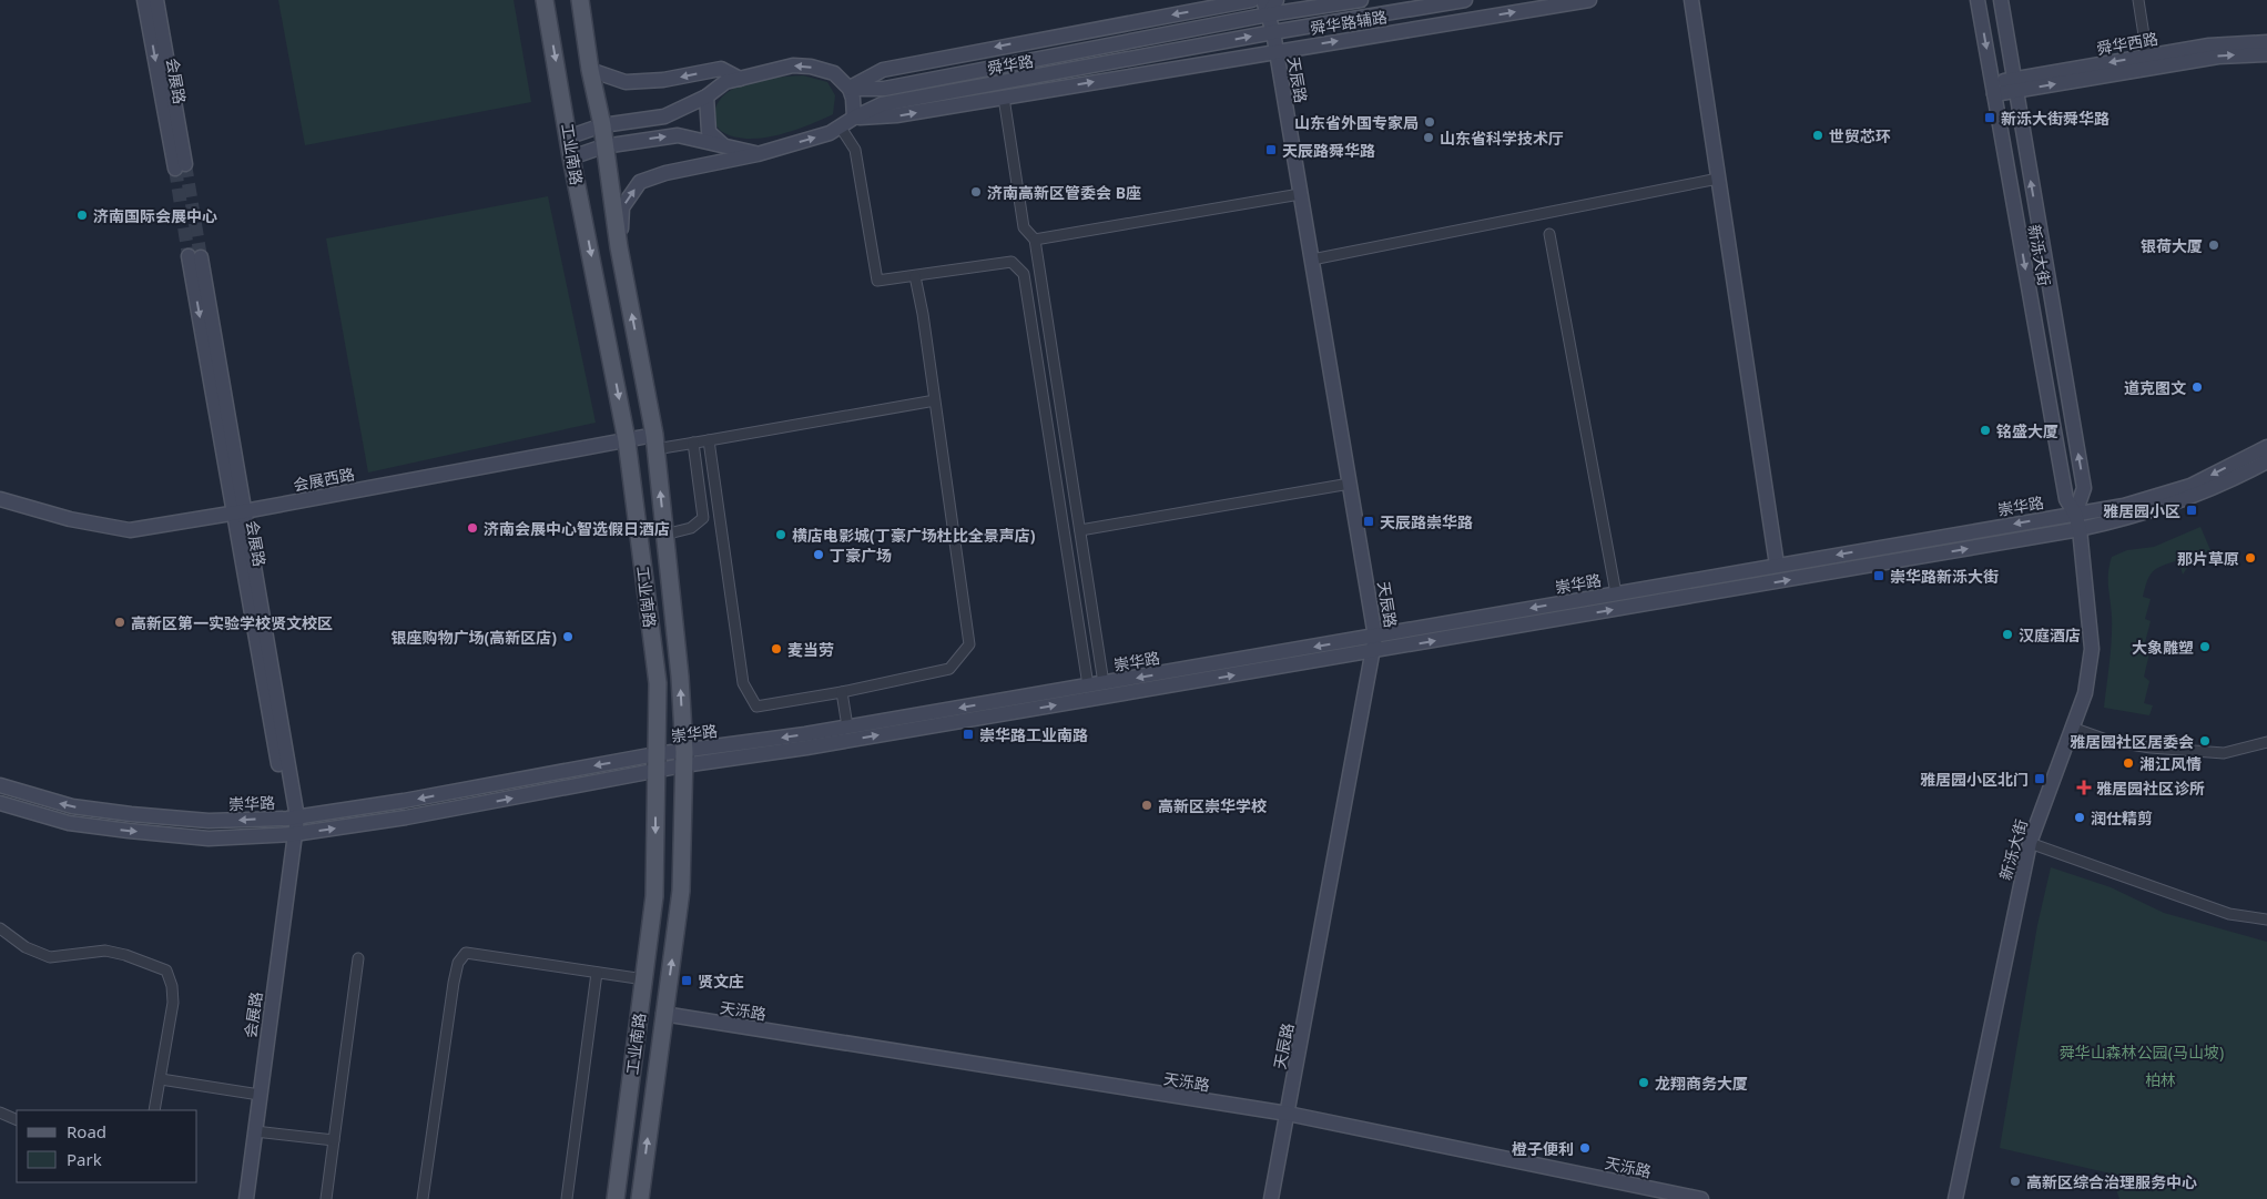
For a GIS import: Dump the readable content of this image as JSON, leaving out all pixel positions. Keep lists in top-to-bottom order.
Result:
{
  "streets": {
    "main road": [
      "舜华路辅路",
      "舜华西路",
      "舜华路",
      "天辰路",
      "会展路",
      "工业南路",
      "新泺大街",
      "会展西路",
      "崇华路",
      "天泺路"
    ]
  },
  "crossings": [
    ["舜华路辅路", "舜华路"],
    ["舜华路辅路", "天辰路"],
    ["舜华西路", "新泺大街"],
    ["舜华路", "天辰路"],
    ["舜华路", "工业南路"],
    ["天辰路", "崇华路"],
    ["天辰路", "天泺路"],
    ["会展路", "会展西路"],
    ["会展路", "崇华路"],
    ["工业南路", "会展西路"],
    ["工业南路", "崇华路"],
    ["工业南路", "天泺路"],
    ["新泺大街", "崇华路"]
  ],
  "parks": ["舜华山森林公园(马山坡)", "柏林"],
  "places": {
    "transit": [
      "新泺大街舜华路",
      "天辰路舜华路",
      "雅居园小区",
      "天辰路崇华路",
      "崇华路新泺大街",
      "崇华路工业南路",
      "雅居园小区北门",
      "贤文庄"
    ],
    "other": [
      "山东省外国专家局",
      "世贸芯环",
      "山东省科学技术厅",
      "济南高新区管委会 B座",
      "济南国际会展中心",
      "银荷大厦",
      "道克图文",
      "铭盛大厦",
      "济南会展中心智选假日酒店",
      "横店电影城(丁豪广场杜比全景声店)",
      "丁豪广场",
      "那片草原",
      "高新区第一实验学校贤文校区",
      "汉庭酒店",
      "银座购物广场(高新区店)",
      "大象雕塑",
      "麦当劳",
      "雅居园社区居委会",
      "湘江风情",
      "高新区崇华学校",
      "润仕精剪",
      "龙翔商务大厦",
      "橙子便利",
      "高新区综合治理服务中心"
    ],
    "health": ["雅居园社区诊所"]
  },
  "legend": ["Road", "Park"]
}
